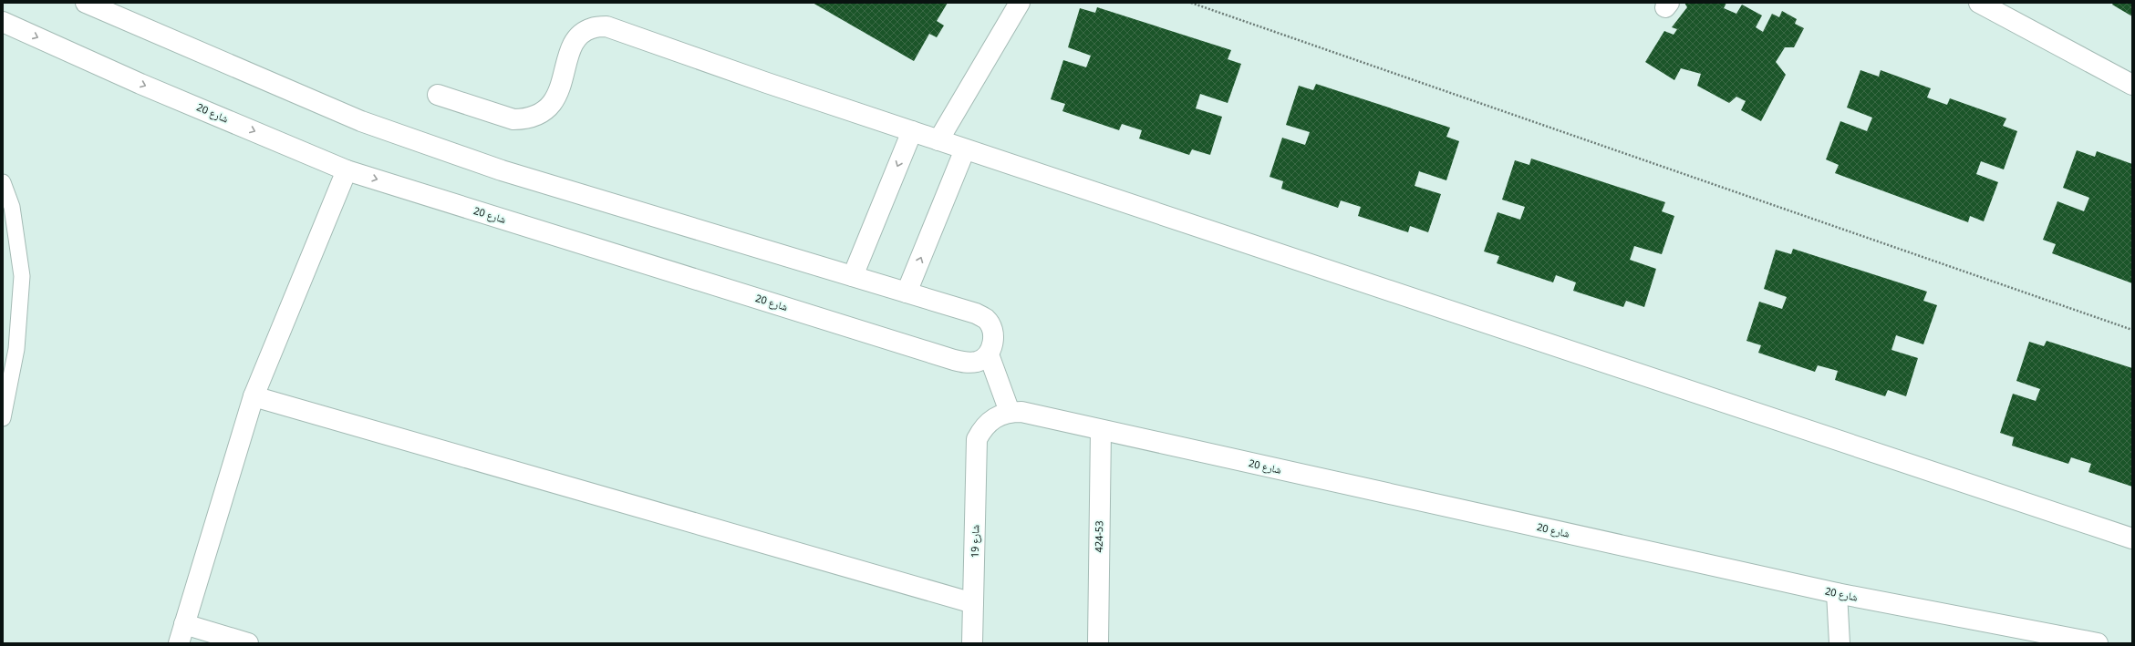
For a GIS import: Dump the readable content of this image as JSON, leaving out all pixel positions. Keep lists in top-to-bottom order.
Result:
{
  "streets": {
    "street": ["شارع 20", "424-53", "شارع 19"]
  },
  "crossings": [
    ["شارع 20", "424-53"],
    ["شارع 20", "شارع 19"]
  ]
}
